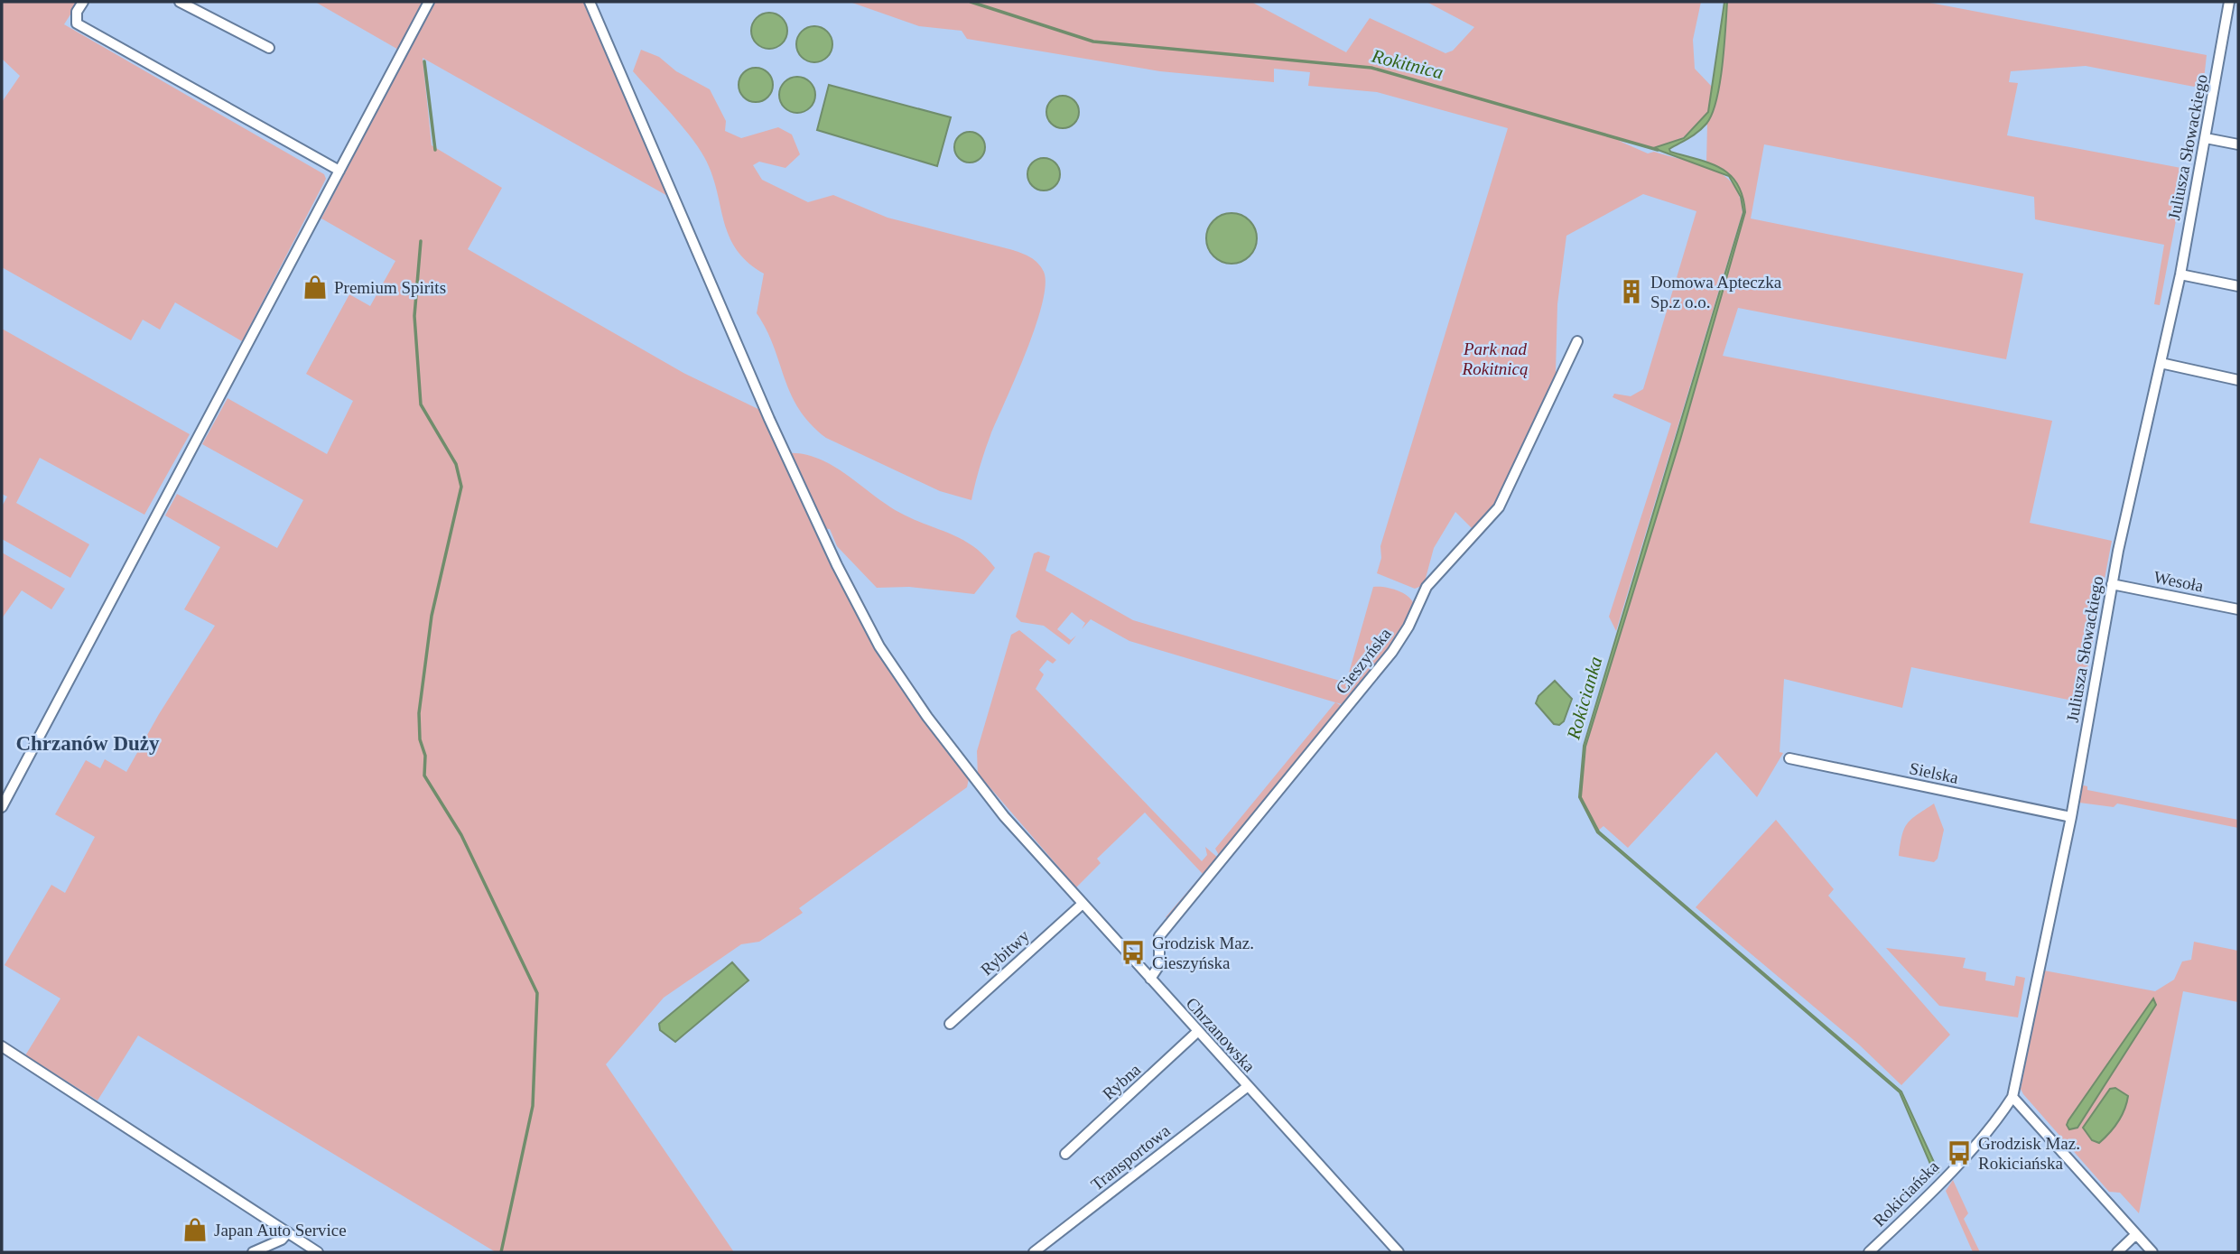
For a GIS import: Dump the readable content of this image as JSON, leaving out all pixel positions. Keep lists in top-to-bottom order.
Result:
{
  "streets": {
    "street": [
      "Juliusza Słowackiego",
      "Wesoła",
      "Cieszyńska",
      "Sielska",
      "Rybitwy",
      "Chrzanowska",
      "Rybna",
      "Transportowa",
      "Rokiciańska"
    ]
  },
  "crossings": [
    ["Juliusza Słowackiego", "Wesoła"],
    ["Juliusza Słowackiego", "Sielska"],
    ["Juliusza Słowackiego", "Rokiciańska"],
    ["Cieszyńska", "Chrzanowska"],
    ["Rybitwy", "Chrzanowska"],
    ["Chrzanowska", "Rybna"],
    ["Chrzanowska", "Transportowa"]
  ],
  "districts": ["Chrzanów Duży"],
  "water": ["Rokitnica", "Rokicianka"],
  "parks": ["Park nad Rokitnicą"],
  "places": {
    "shop": ["Premium Spirits", "Japan Auto Service"],
    "building": ["Domowa Apteczka Sp.z o.o."],
    "bus stop": ["Grodzisk Maz. Cieszyńska", "Grodzisk Maz. Rokiciańska"]
  }
}
